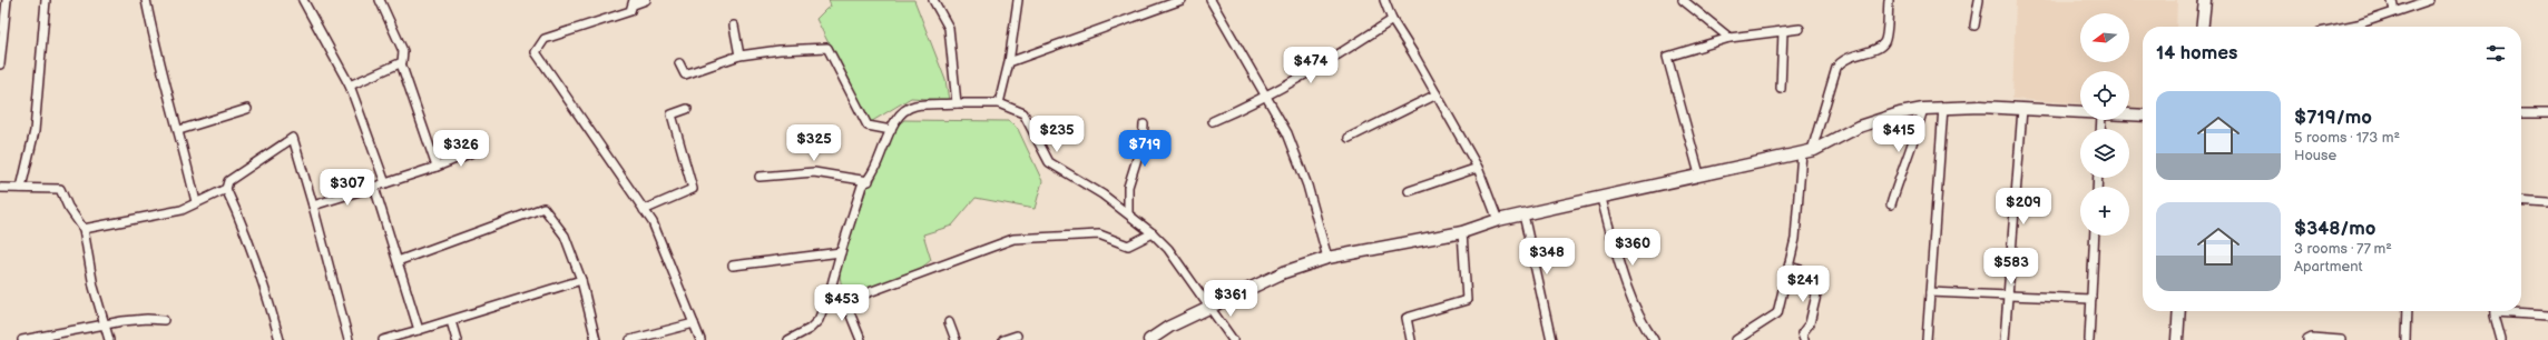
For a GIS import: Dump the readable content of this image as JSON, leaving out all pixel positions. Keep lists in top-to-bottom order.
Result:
{
  "north": "left",
  "page": {
    "map_buttons": "+",
    "heading": "14 homes",
    "price": [
      "$474",
      "$235",
      "$415",
      "$325",
      "$326",
      "$719",
      "$307",
      "$209",
      "$360",
      "$348",
      "$583",
      "$241",
      "$361",
      "$453"
    ],
    "list": [
      {
        "name": "$719/mo",
        "note": "5 rooms · 173 m² · House"
      },
      {
        "name": "$348/mo",
        "note": "3 rooms · 77 m² · Apartment"
      }
    ]
  }
}
